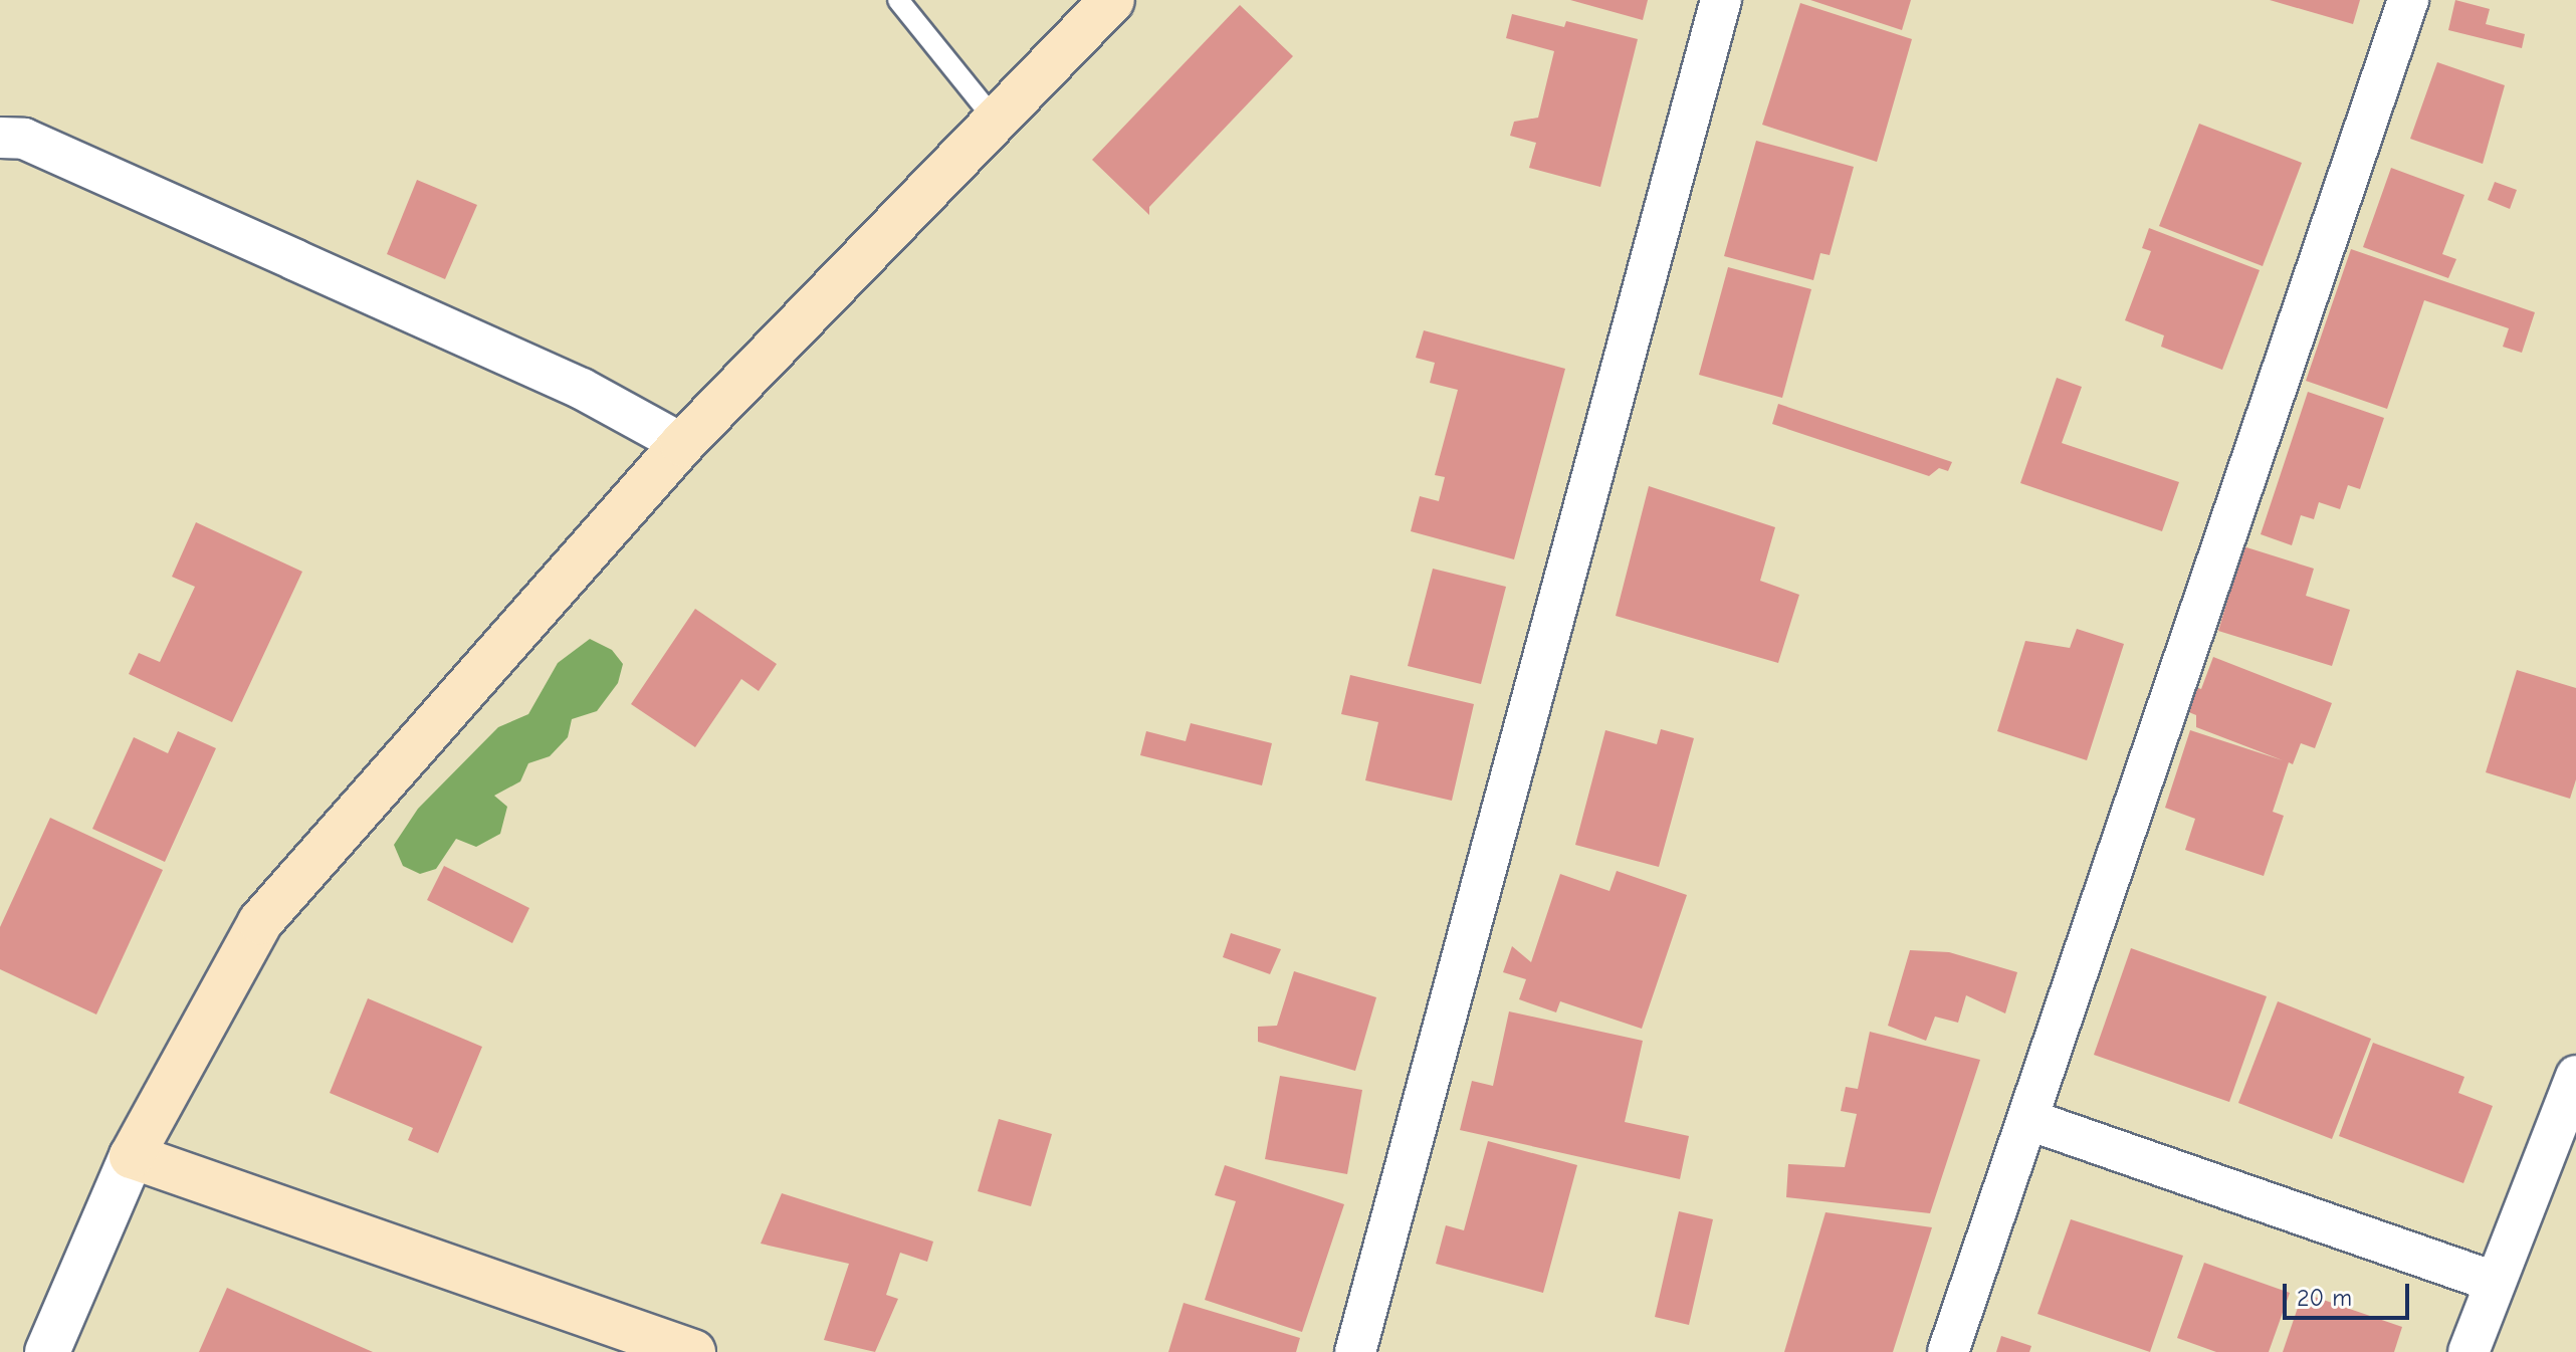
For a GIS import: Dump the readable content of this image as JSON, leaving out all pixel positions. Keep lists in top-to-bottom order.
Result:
{
  "scale_bar": "20 m"
}
